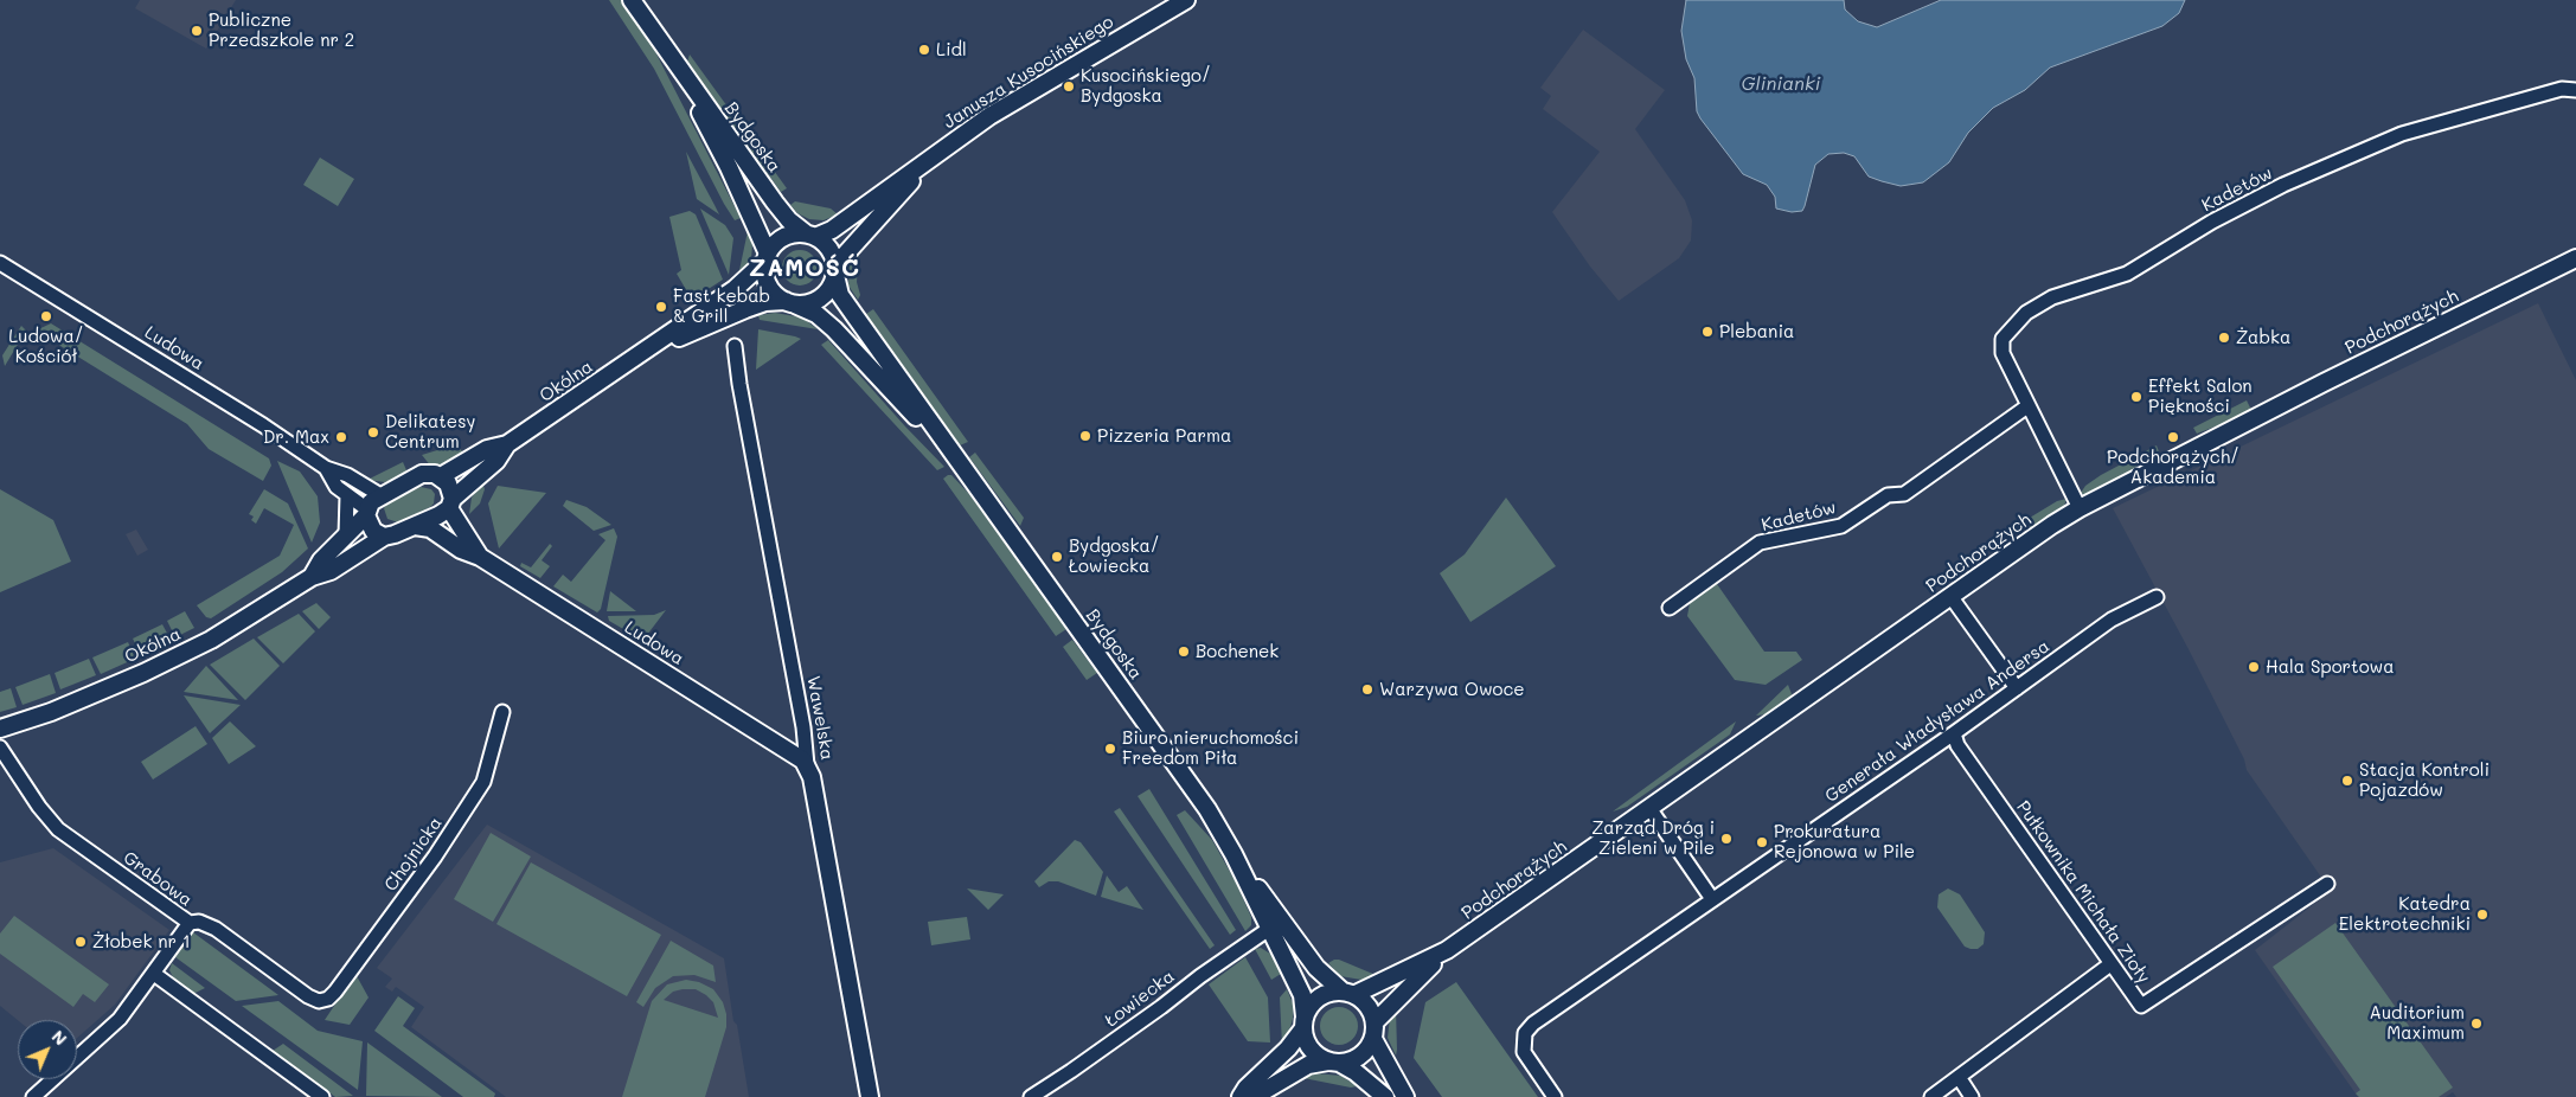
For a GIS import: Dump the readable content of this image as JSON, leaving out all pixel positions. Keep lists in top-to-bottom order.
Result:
{
  "streets": {
    "street": [
      "Janusza Kusocińskiego",
      "Bydgoska",
      "Kadetów",
      "Podchorążych",
      "Ludowa",
      "Okólna",
      "Wawelska",
      "Generała Władysława Andersa",
      "Chojnicka",
      "Grabowa",
      "Pułkownika Michała Zioły",
      "Łowiecka"
    ]
  },
  "crossings": [
    ["Janusza Kusocińskiego", "Bydgoska"],
    ["Janusza Kusocińskiego", "Okólna"],
    ["Bydgoska", "Podchorążych"],
    ["Bydgoska", "Okólna"],
    ["Bydgoska", "Łowiecka"],
    ["Kadetów", "Podchorążych"],
    ["Ludowa", "Okólna"],
    ["Ludowa", "Wawelska"],
    ["Generała Władysława Andersa", "Pułkownika Michała Zioły"],
    ["Chojnicka", "Grabowa"]
  ],
  "districts": ["ZAMOŚĆ"],
  "water": ["Glinianki"],
  "places": [
    "Publiczne Przedszkole nr 2",
    "Lidl",
    "Kusocińskiego/ Bydgoska",
    "Fast kebab & Grill",
    "Ludowa/ Kościół",
    "Plebania",
    "Żabka",
    "Effekt Salon Piękności",
    "Delikatesy Centrum",
    "Pizzeria Parma",
    "Dr. Max",
    "Podchorążych/ Akademia",
    "Bydgoska/ Łowiecka",
    "Bochenek",
    "Hala Sportowa",
    "Warzywa Owoce",
    "Biuro nieruchomości Freedom Piła",
    "Stacja Kontroli Pojazdów",
    "Zarząd Dróg i Zieleni w Pile",
    "Prokuratura Rejonowa w Pile",
    "Katedra Elektrotechniki",
    "Żłobek nr 1",
    "Auditorium Maximum"
  ],
  "north": "top right"
}
